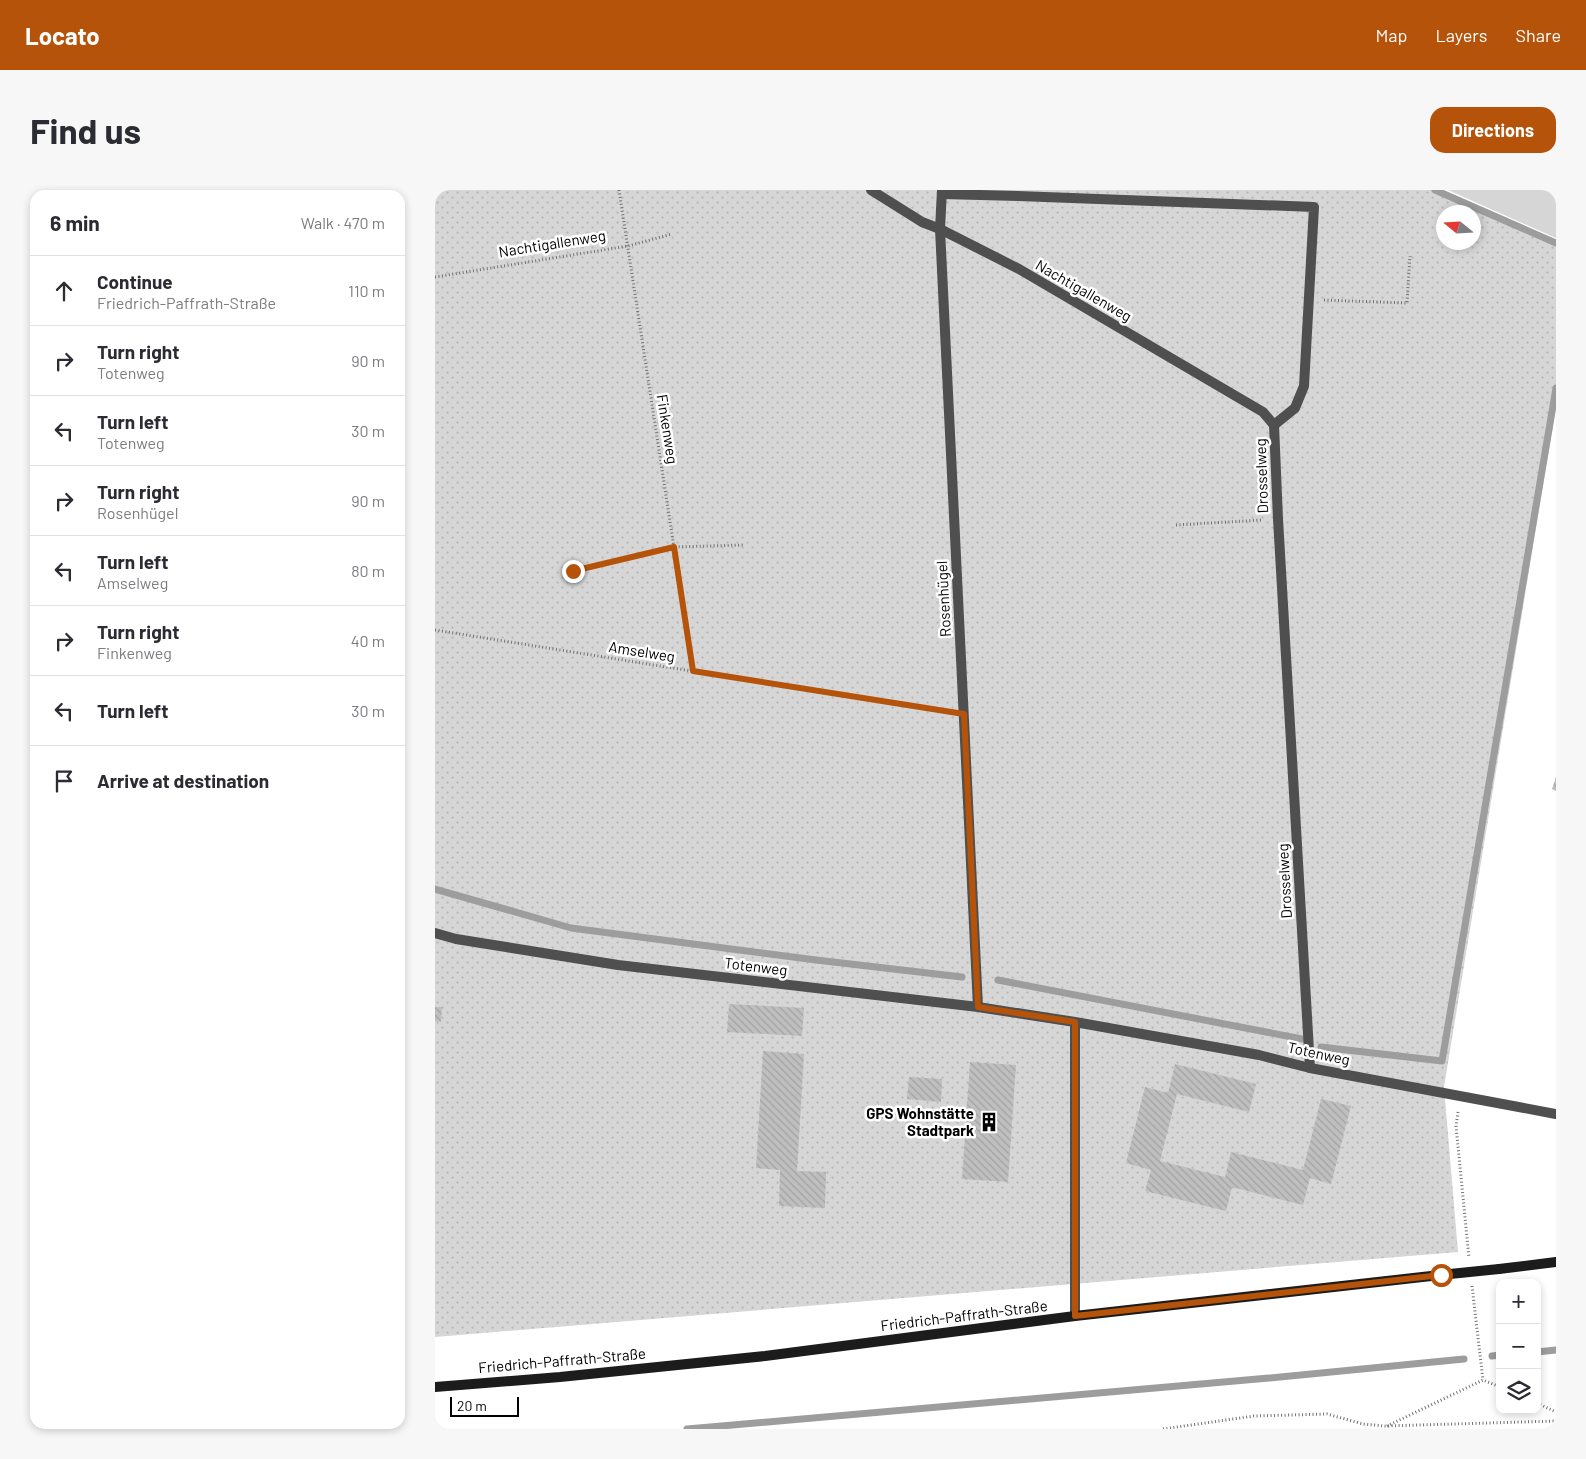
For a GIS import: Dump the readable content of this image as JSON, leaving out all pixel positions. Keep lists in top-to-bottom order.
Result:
{
  "streets": {
    "main road": ["Friedrich-Paffrath-Straße"],
    "street": [
      "Nachtigallenweg",
      "Drosselweg",
      "Rosenhügel",
      "Totenweg"
    ],
    "path": ["Finkenweg", "Amselweg"]
  },
  "crossings": [
    ["Nachtigallenweg", "Finkenweg"],
    ["Nachtigallenweg", "Drosselweg"],
    ["Nachtigallenweg", "Rosenhügel"],
    ["Finkenweg", "Amselweg"],
    ["Drosselweg", "Rosenhügel"],
    ["Drosselweg", "Totenweg"],
    ["Rosenhügel", "Amselweg"],
    ["Rosenhügel", "Totenweg"]
  ],
  "places": {
    "building": ["GPS Wohnstätte Stadtpark"]
  },
  "scale_bar": "20 m",
  "north": "left",
  "page": {
    "header": "Locato",
    "nav": ["Map", "Layers", "Share"],
    "buttons": "Directions",
    "title": "Find us",
    "heading": ["6 min", "Walk · 470 m"],
    "list": [
      ["Continue", "Friedrich-Paffrath-Straße", "110 m"],
      ["Turn right", "Totenweg", "90 m"],
      ["Turn left", "Totenweg", "30 m"],
      ["Turn right", "Rosenhügel", "90 m"],
      ["Turn left", "Amselweg", "80 m"],
      ["Turn right", "Finkenweg", "40 m"],
      ["Turn left", "30 m"],
      "Arrive at destination"
    ],
    "map_buttons": ["+", "−"],
    "scale": "20 m"
  }
}
